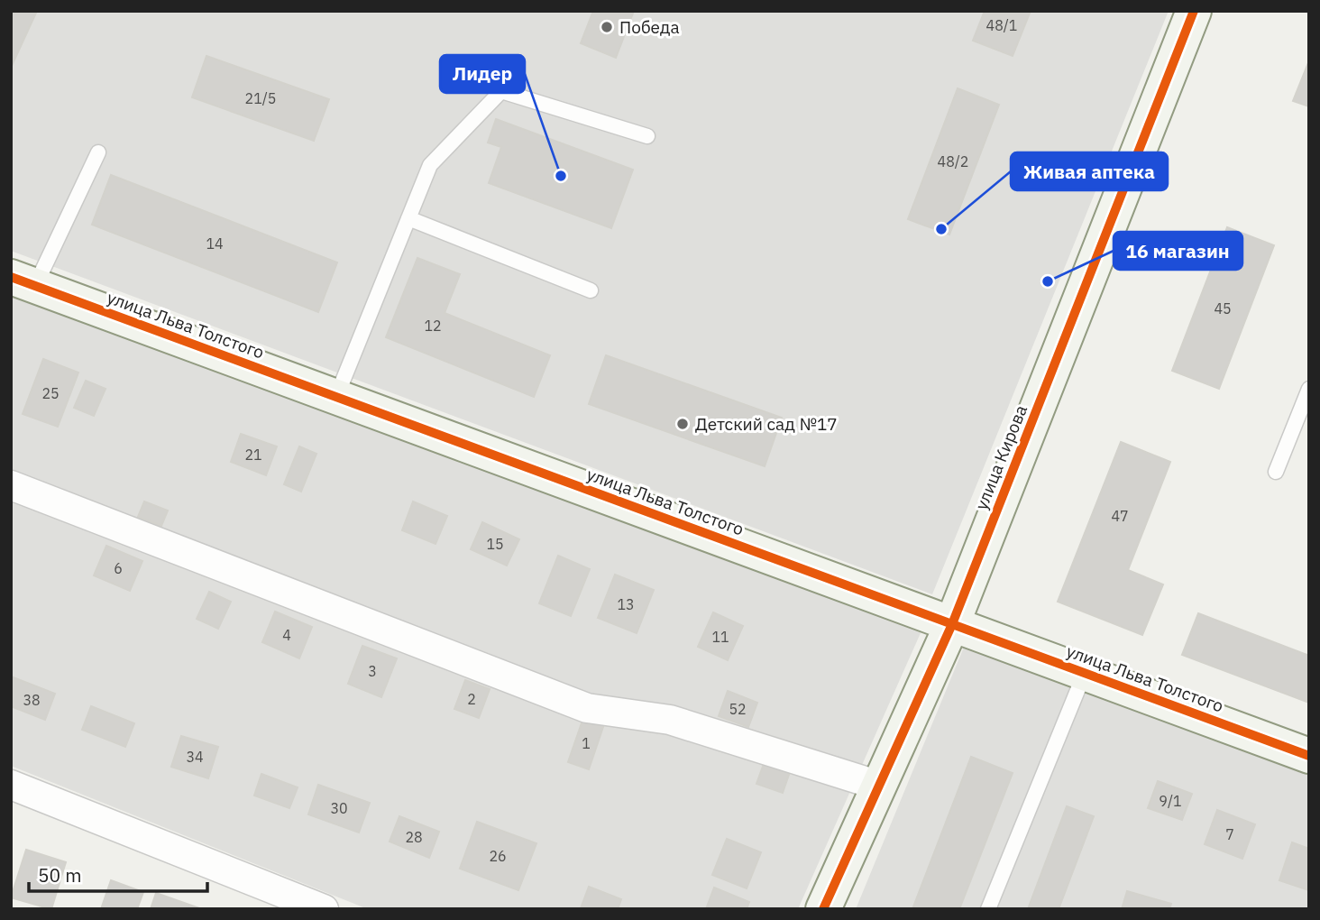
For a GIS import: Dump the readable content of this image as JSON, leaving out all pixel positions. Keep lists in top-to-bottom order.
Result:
{
  "streets": {
    "street": ["улица Льва Толстого", "улица Кирова"]
  },
  "crossings": [
    ["улица Льва Толстого", "улица Кирова"]
  ],
  "places": [
    "Победа",
    "Лидер",
    "Живая аптека",
    "16 магазин",
    "Детский сад №17"
  ],
  "house_numbers": [
    "48/1",
    "21/5",
    "48/2",
    "14",
    "45",
    "12",
    "25",
    "21",
    "47",
    "15",
    "6",
    "13",
    "4",
    "11",
    "3",
    "2",
    "38",
    "52",
    "1",
    "34",
    "9/1",
    "30",
    "7",
    "28",
    "26"
  ],
  "scale_bar": "50 m"
}
